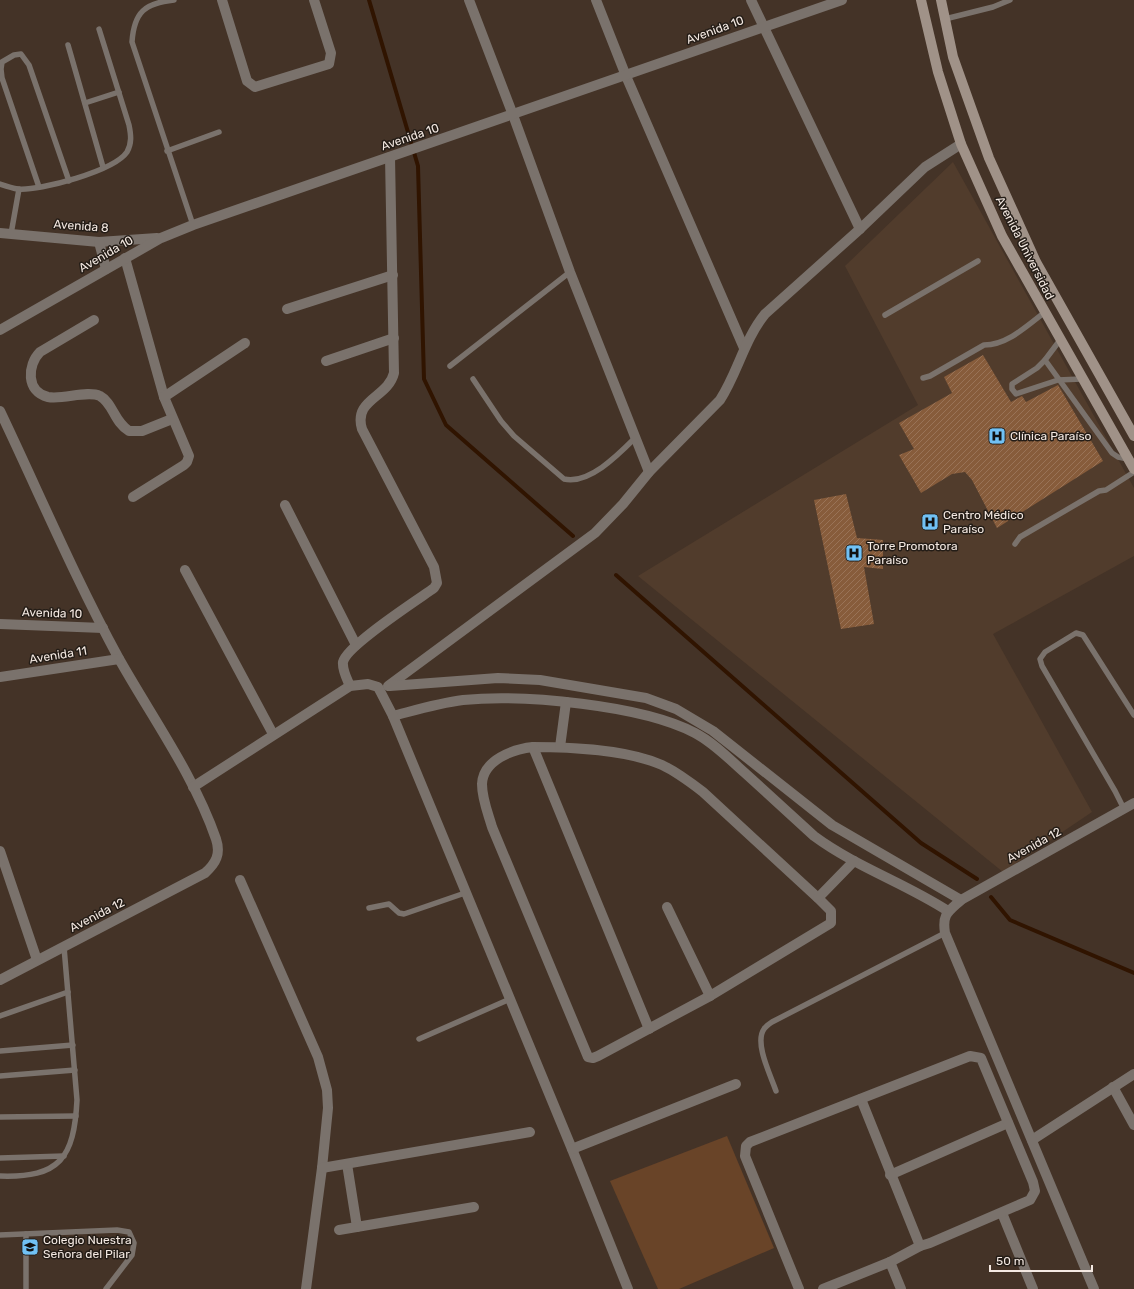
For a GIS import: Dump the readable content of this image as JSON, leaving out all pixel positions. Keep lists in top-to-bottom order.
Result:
{
  "streets": {
    "street": [
      "Avenida 10",
      "Avenida 8",
      "Avenida Universidad",
      "Avenida 11",
      "Avenida 12"
    ]
  },
  "crossings": [
    ["Avenida 10", "Avenida 8"]
  ],
  "places": {
    "hospital": ["Clínica Paraíso", "Centro Médico Paraíso", "Torre Promotora Paraíso"],
    "school or university": ["Colegio Nuestra Señora del Pilar"]
  },
  "scale_bar": "50 m"
}
